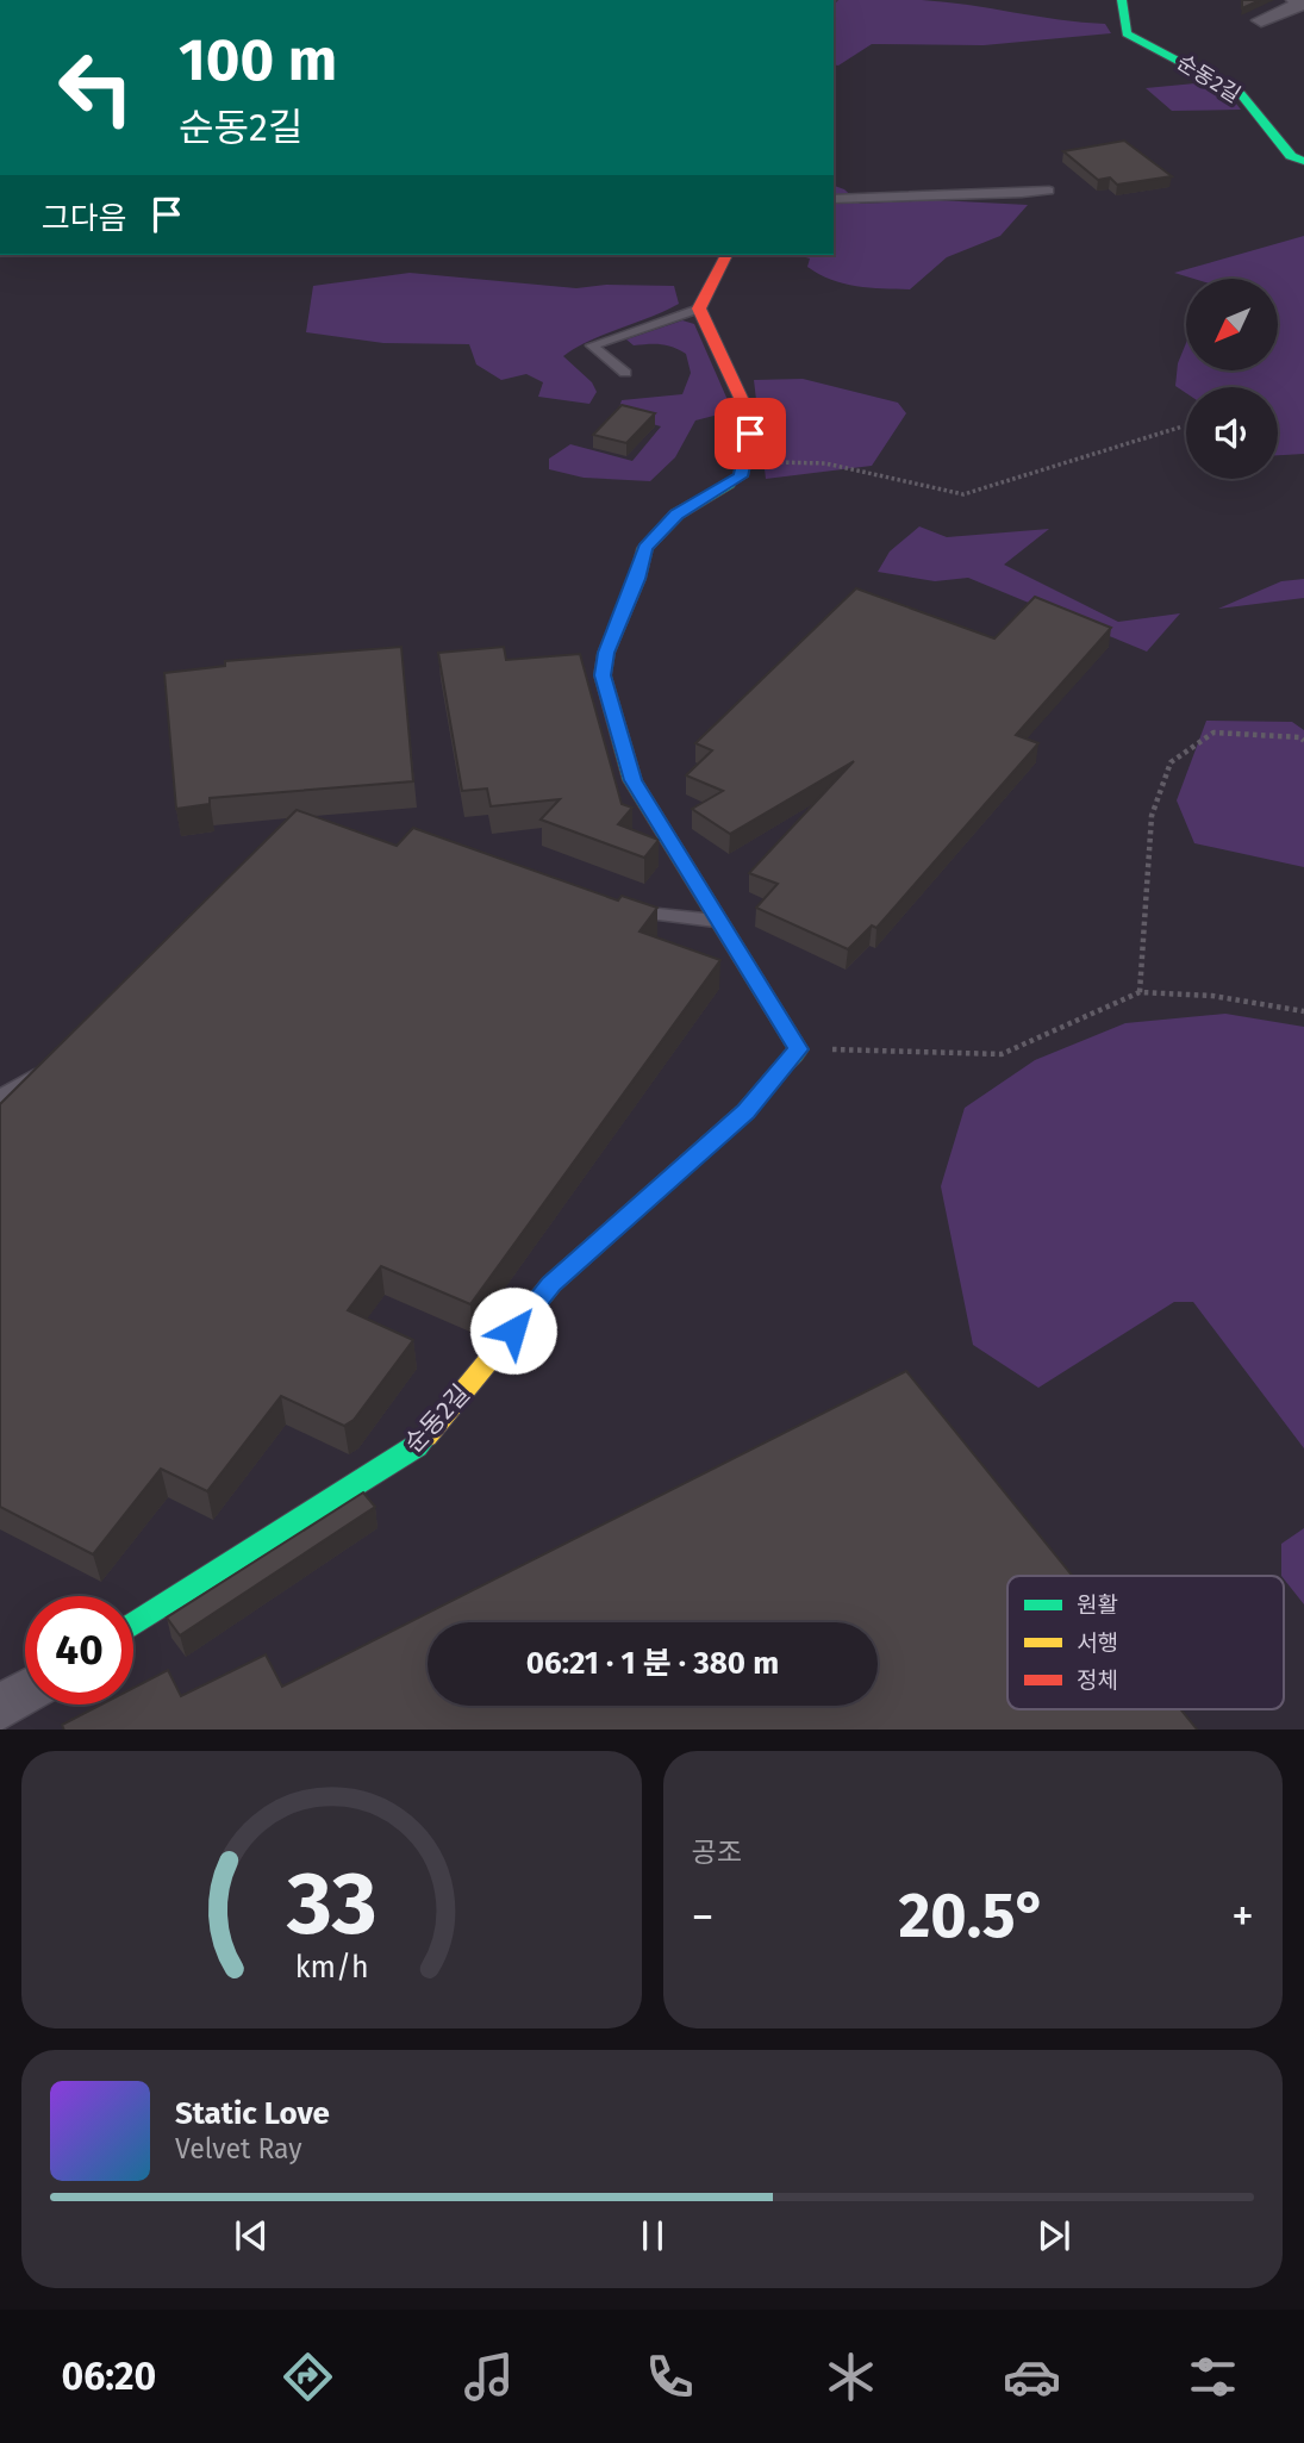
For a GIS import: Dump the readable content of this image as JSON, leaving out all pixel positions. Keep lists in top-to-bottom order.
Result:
{
  "streets": {
    "street": ["순동2길"]
  },
  "legend": ["원활", "서행", "정체"],
  "north": "bottom left",
  "page": {
    "turn": ["100 m", "순동2길"],
    "then": "그다음",
    "limit": "40",
    "trip": "06:21 · 1 분 · 380 m",
    "tile": "공조",
    "heat": ["−", "20.5°", "+"],
    "song": ["Static Love", "Velvet Ray"],
    "tabs": "06:20",
    "gauge": ["33", "km/h"]
  }
}
